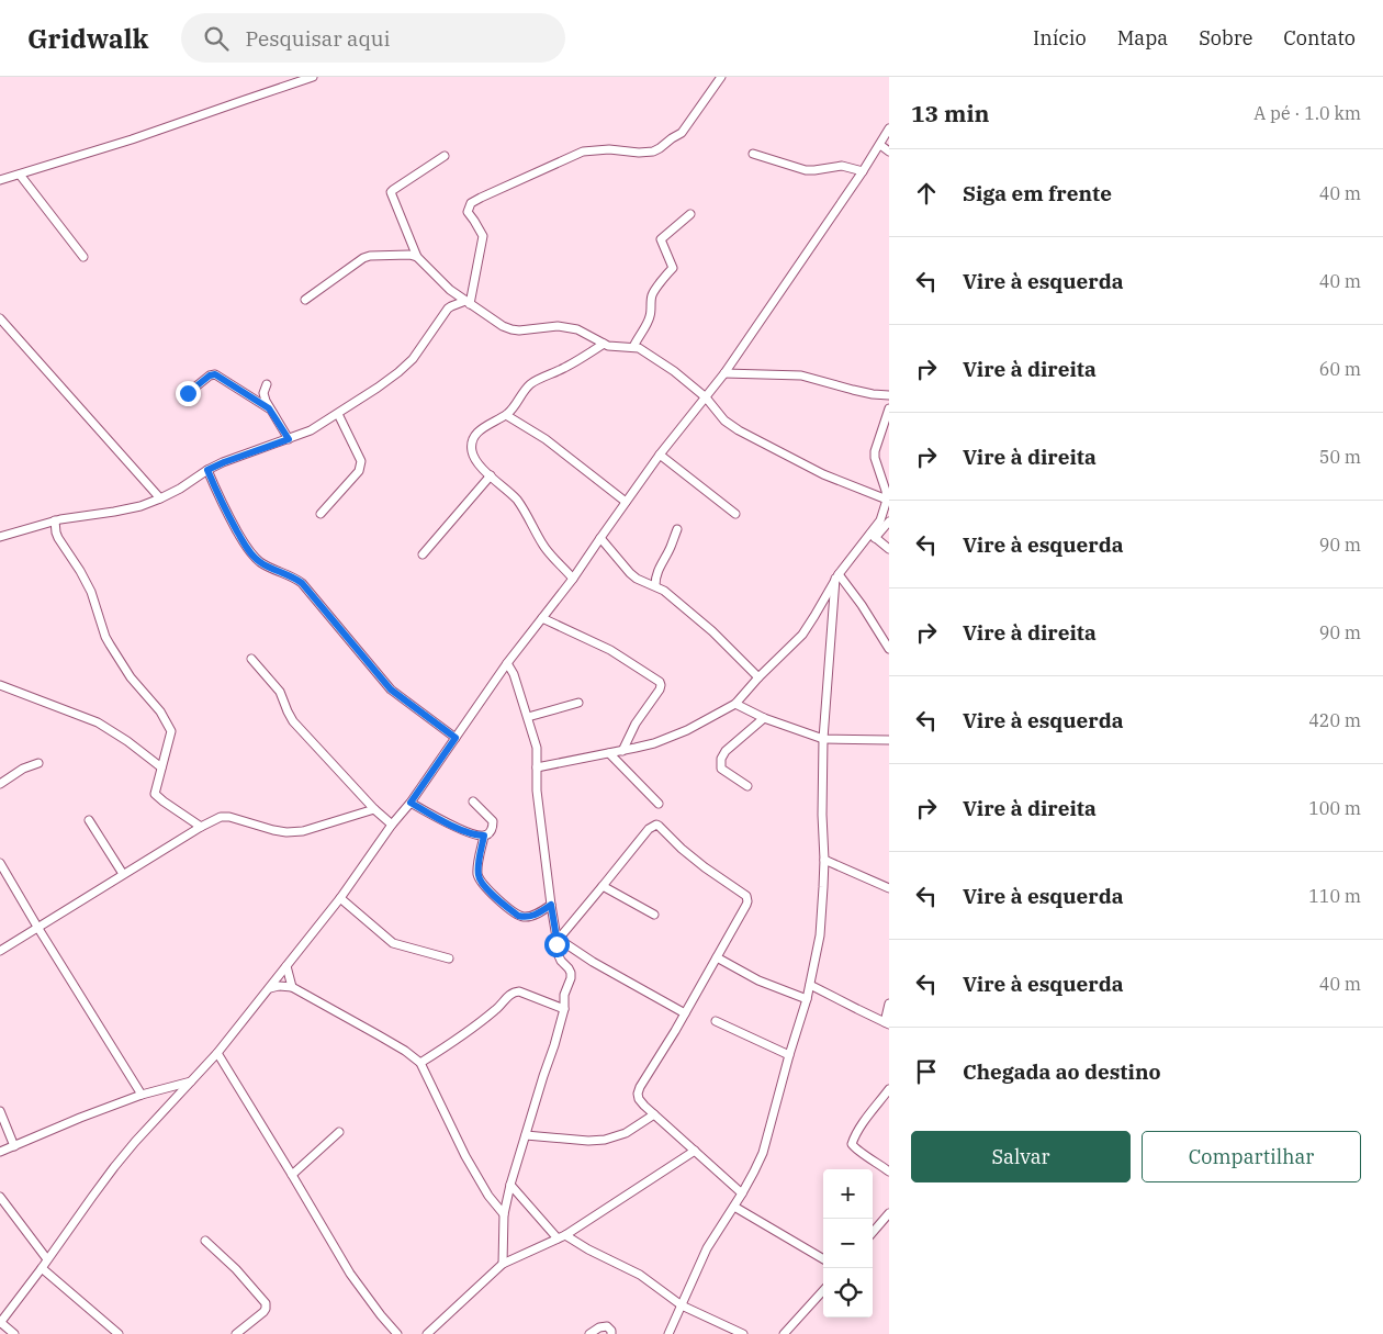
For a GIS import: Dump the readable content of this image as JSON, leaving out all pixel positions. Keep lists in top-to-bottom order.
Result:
{
  "page": {
    "header": "Gridwalk",
    "search": "Pesquisar aqui",
    "nav": [
      "Início",
      "Mapa",
      "Sobre",
      "Contato"
    ],
    "heading": ["13 min", "A pé · 1.0 km"],
    "list": [
      ["Siga em frente", "40 m"],
      ["Vire à esquerda", "40 m"],
      ["Vire à direita", "60 m"],
      ["Vire à direita", "50 m"],
      ["Vire à esquerda", "90 m"],
      ["Vire à direita", "90 m"],
      ["Vire à esquerda", "420 m"],
      ["Vire à direita", "100 m"],
      ["Vire à esquerda", "110 m"],
      ["Vire à esquerda", "40 m"],
      "Chegada ao destino"
    ],
    "buttons": ["Salvar", "Compartilhar"],
    "map_buttons": ["+", "−"]
  }
}
